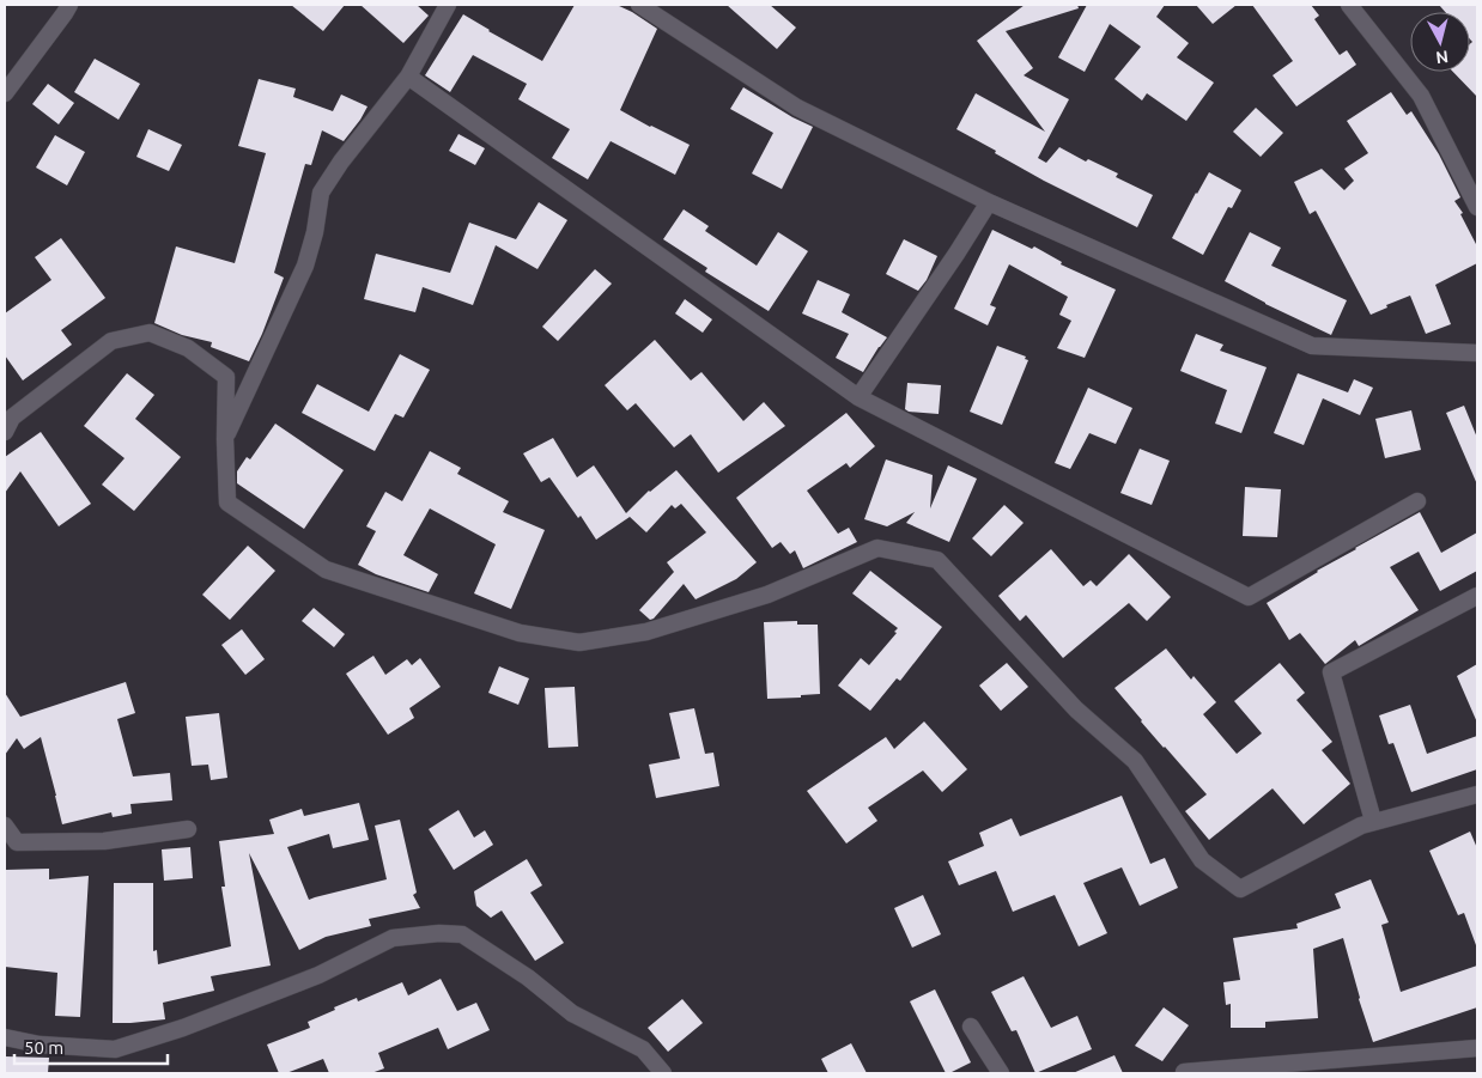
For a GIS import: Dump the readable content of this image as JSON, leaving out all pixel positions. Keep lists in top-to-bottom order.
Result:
{
  "scale_bar": "50 m",
  "north": "bottom"
}
